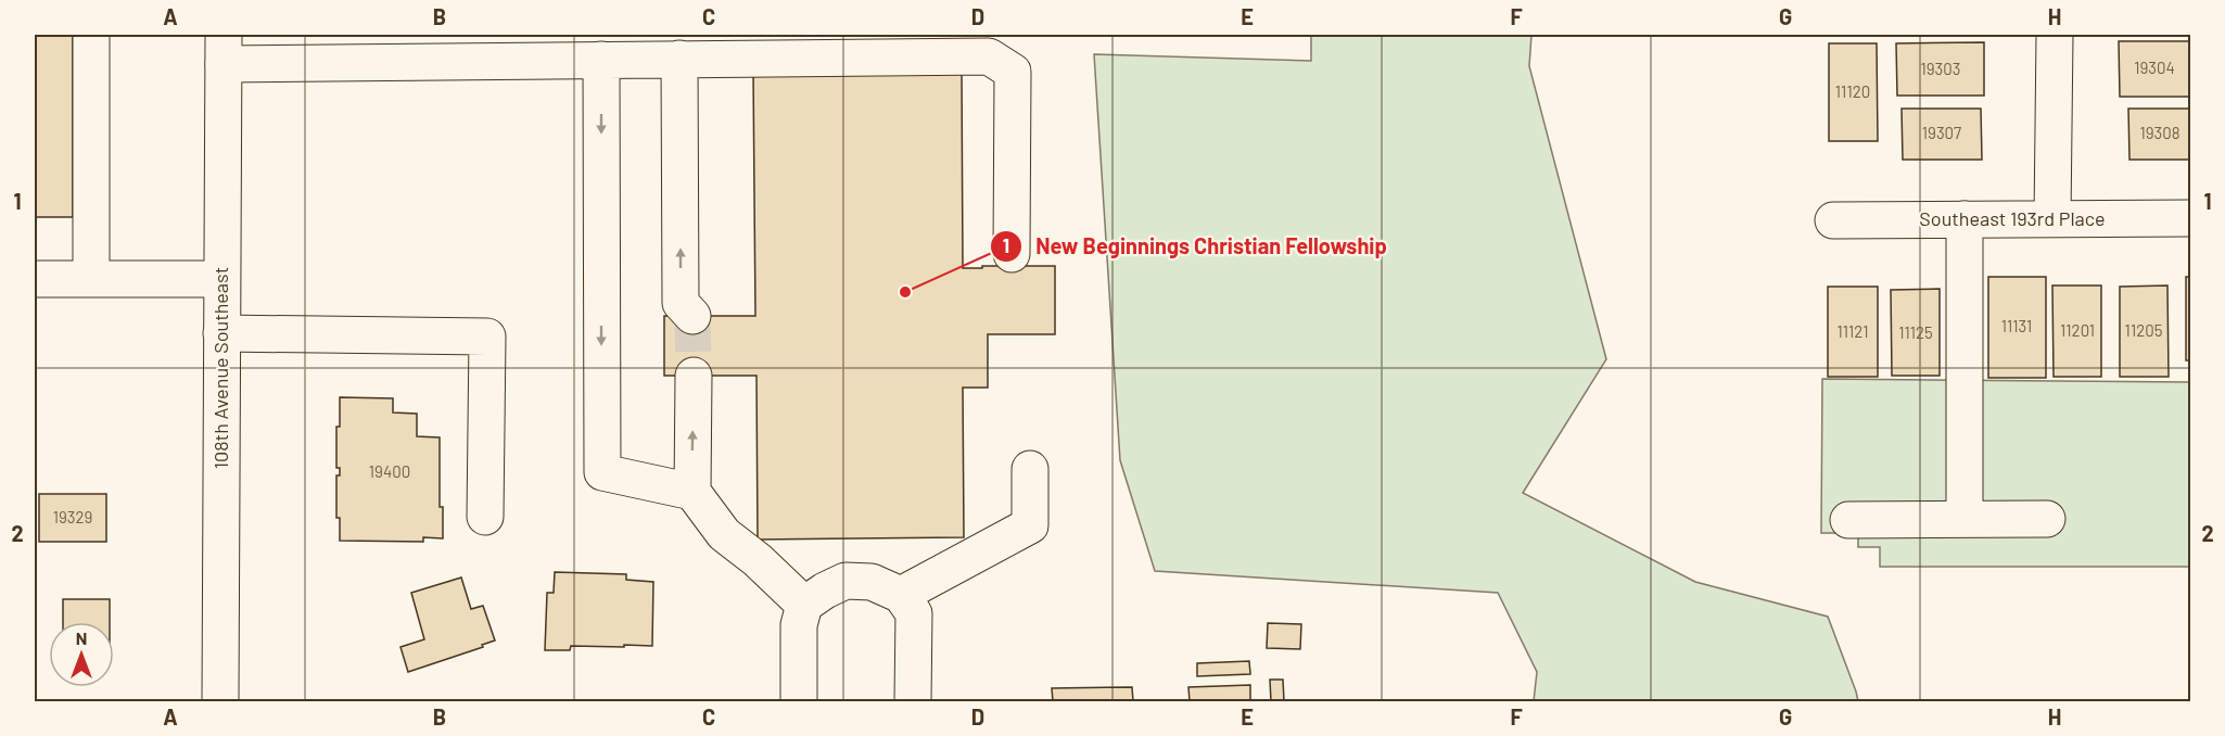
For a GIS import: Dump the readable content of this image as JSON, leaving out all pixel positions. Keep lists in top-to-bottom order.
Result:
{
  "streets": {
    "main road": ["Southeast 193rd Place", "108th Avenue Southeast"]
  },
  "places": ["New Beginnings Christian Fellowship"],
  "house_numbers": [
    "19304",
    "19303",
    "11120",
    "19307",
    "19308",
    "11131",
    "11201",
    "11205",
    "11121",
    "11125",
    "19400",
    "19329"
  ],
  "north": "top",
  "grid": {
    "columns": [
      "A",
      "B",
      "C",
      "D",
      "E",
      "F",
      "G",
      "H"
    ],
    "rows": ["1", "2"]
  }
}
